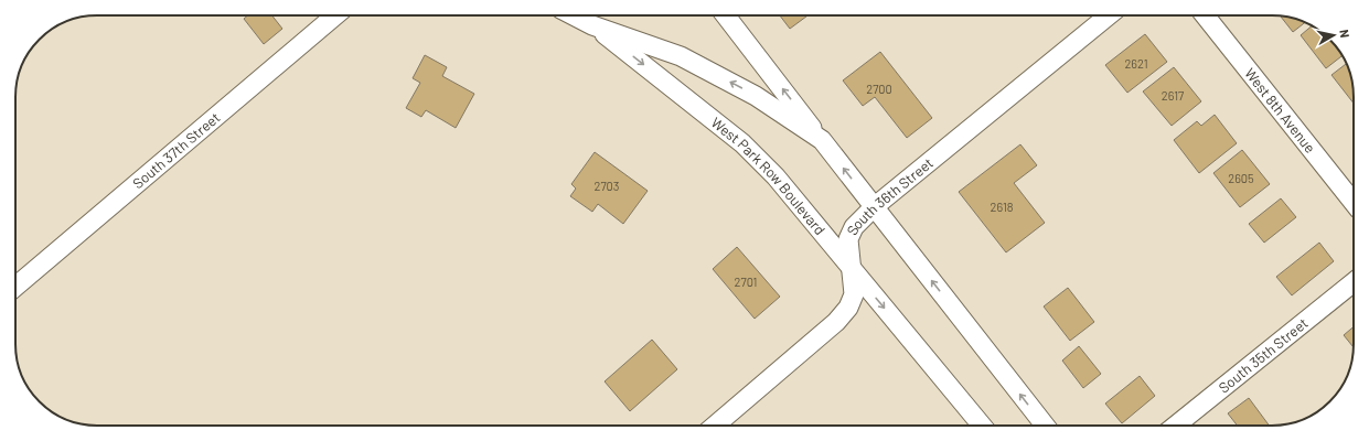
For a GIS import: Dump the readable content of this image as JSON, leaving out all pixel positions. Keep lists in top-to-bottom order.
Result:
{
  "streets": {
    "street": [
      "West 8th Avenue",
      "South 37th Street",
      "West Park Row Boulevard",
      "South 36th Street",
      "South 35th Street"
    ]
  },
  "crossings": [
    ["West Park Row Boulevard", "South 36th Street"]
  ],
  "house_numbers": [
    "2621",
    "2700",
    "2617",
    "2605",
    "2703",
    "2618",
    "2701"
  ],
  "north": "right"
}
